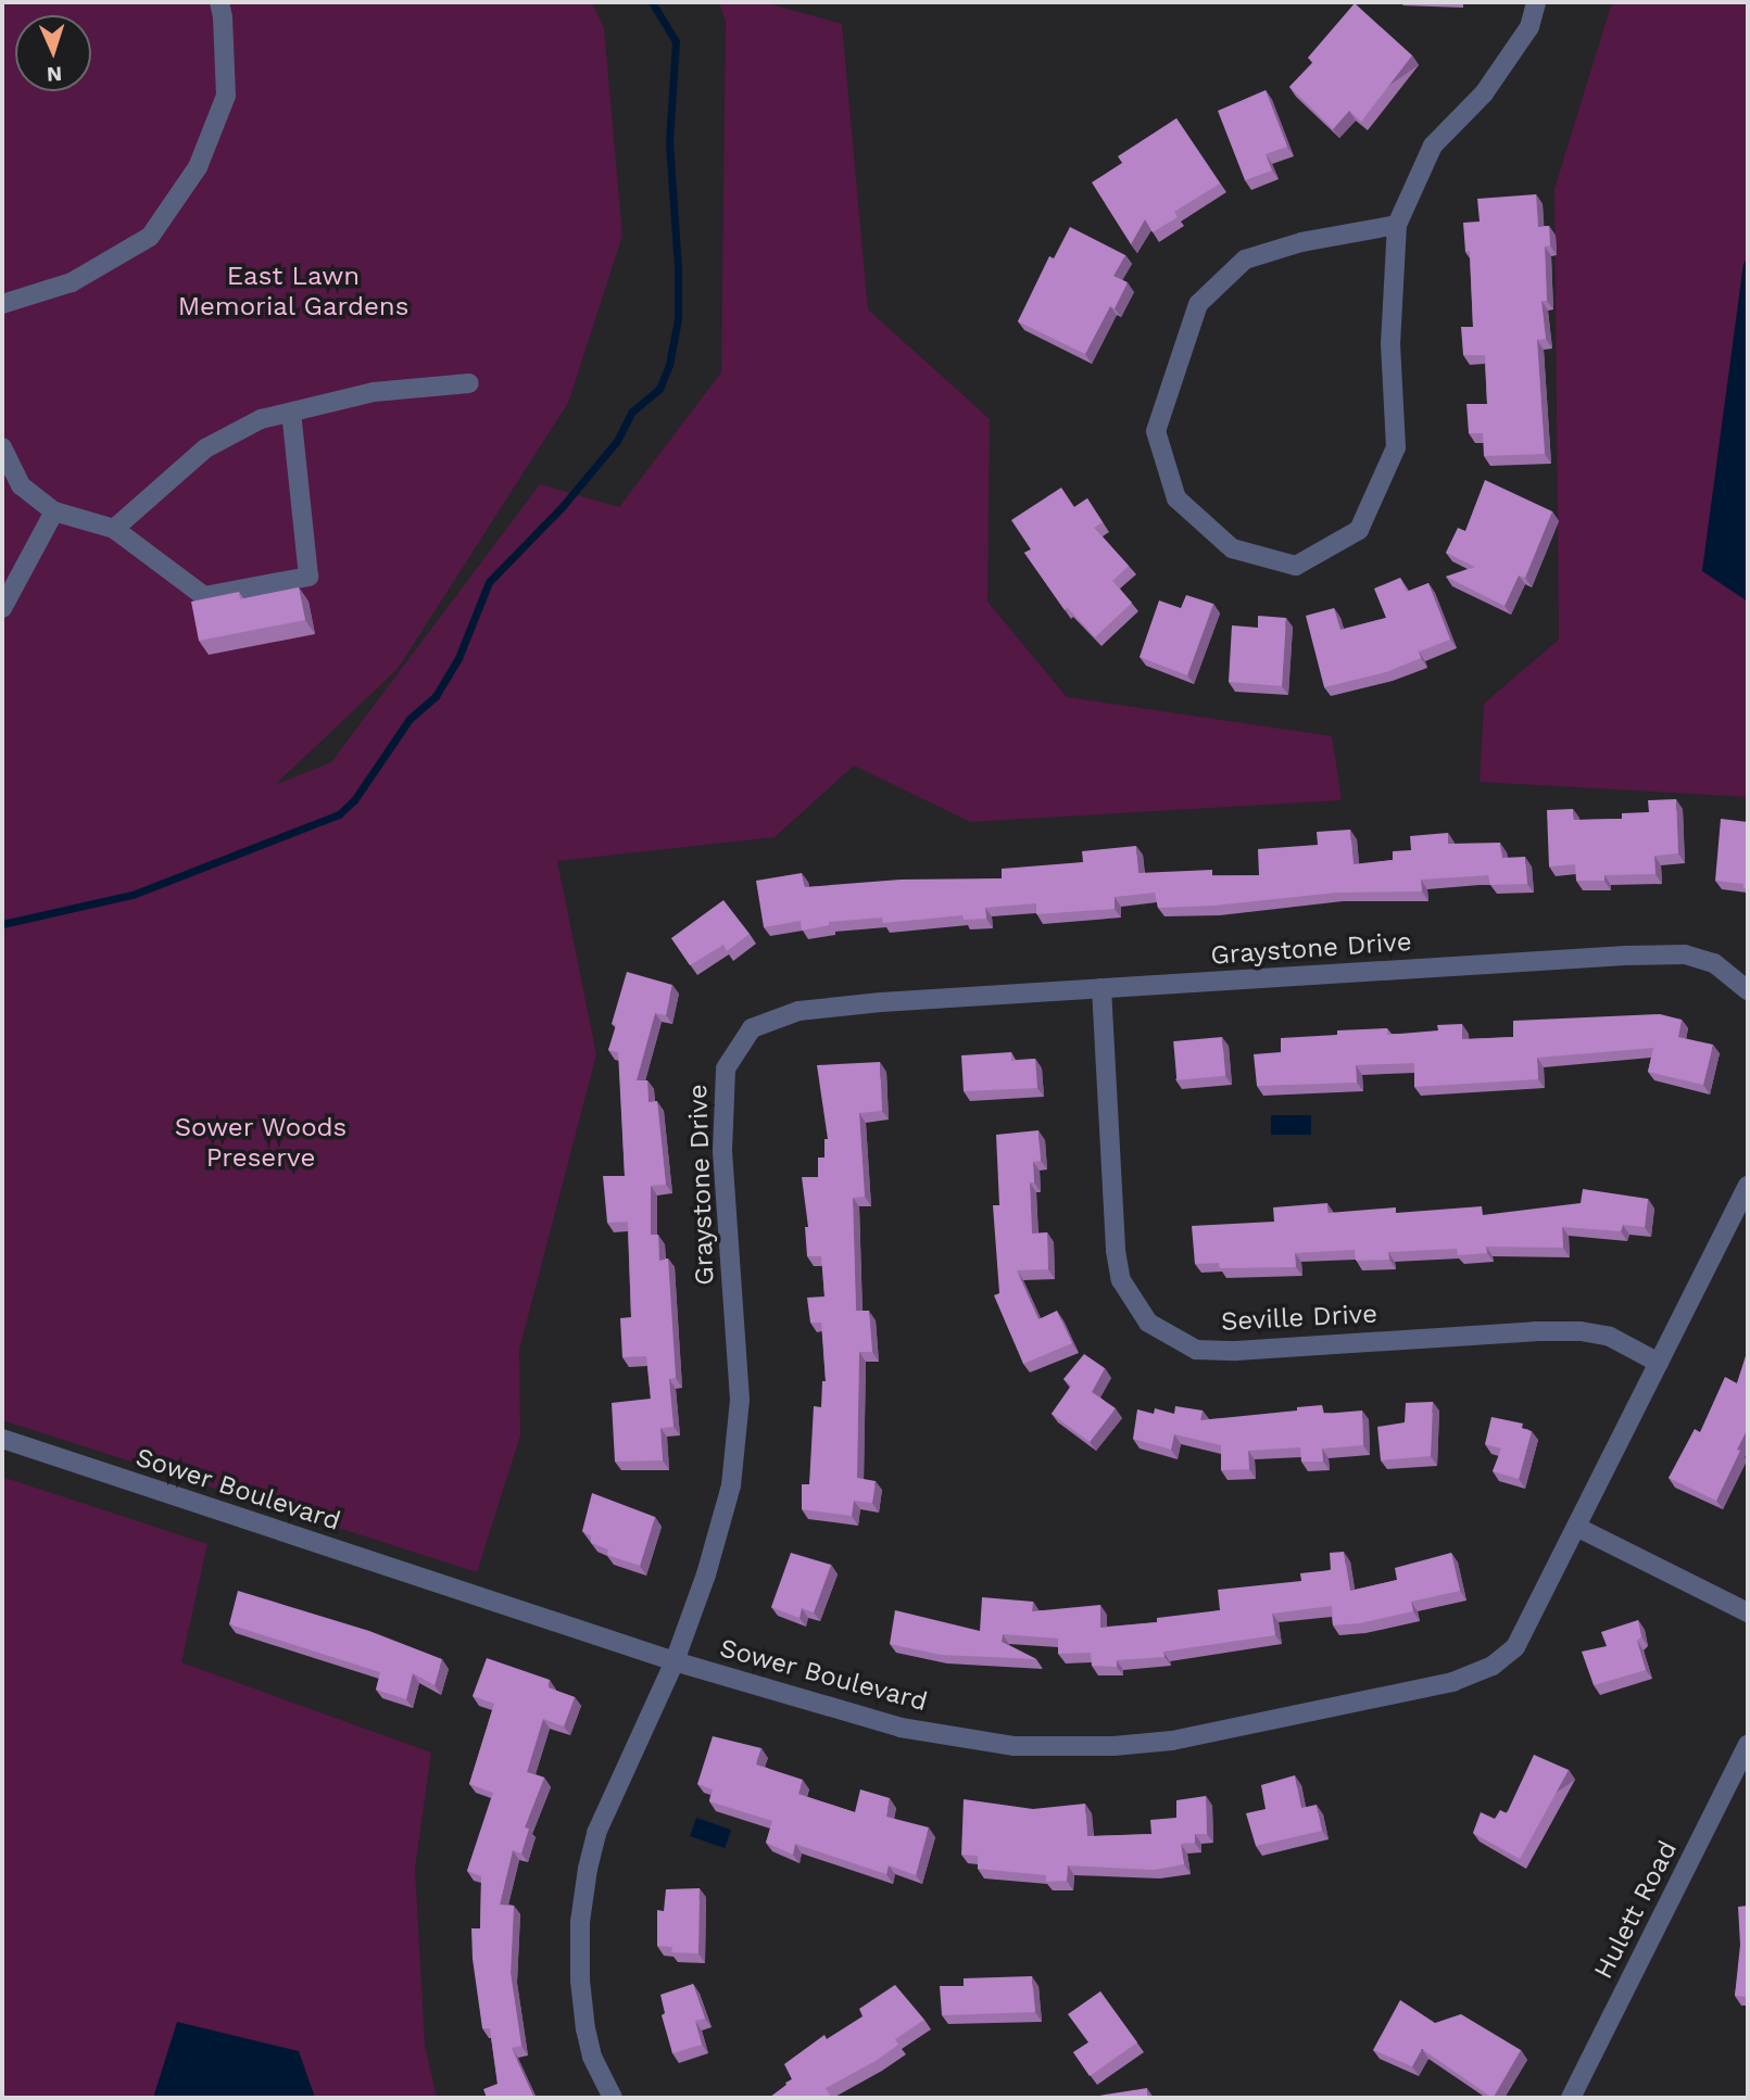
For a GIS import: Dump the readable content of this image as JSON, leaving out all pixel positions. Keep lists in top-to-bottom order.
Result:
{
  "streets": {
    "street": [
      "Graystone Drive",
      "Seville Drive",
      "Sower Boulevard",
      "Hulett Road"
    ]
  },
  "crossings": [
    ["Graystone Drive", "Seville Drive"],
    ["Graystone Drive", "Sower Boulevard"]
  ],
  "parks": ["East Lawn Memorial Gardens", "Sower Woods Preserve"],
  "north": "bottom"
}
